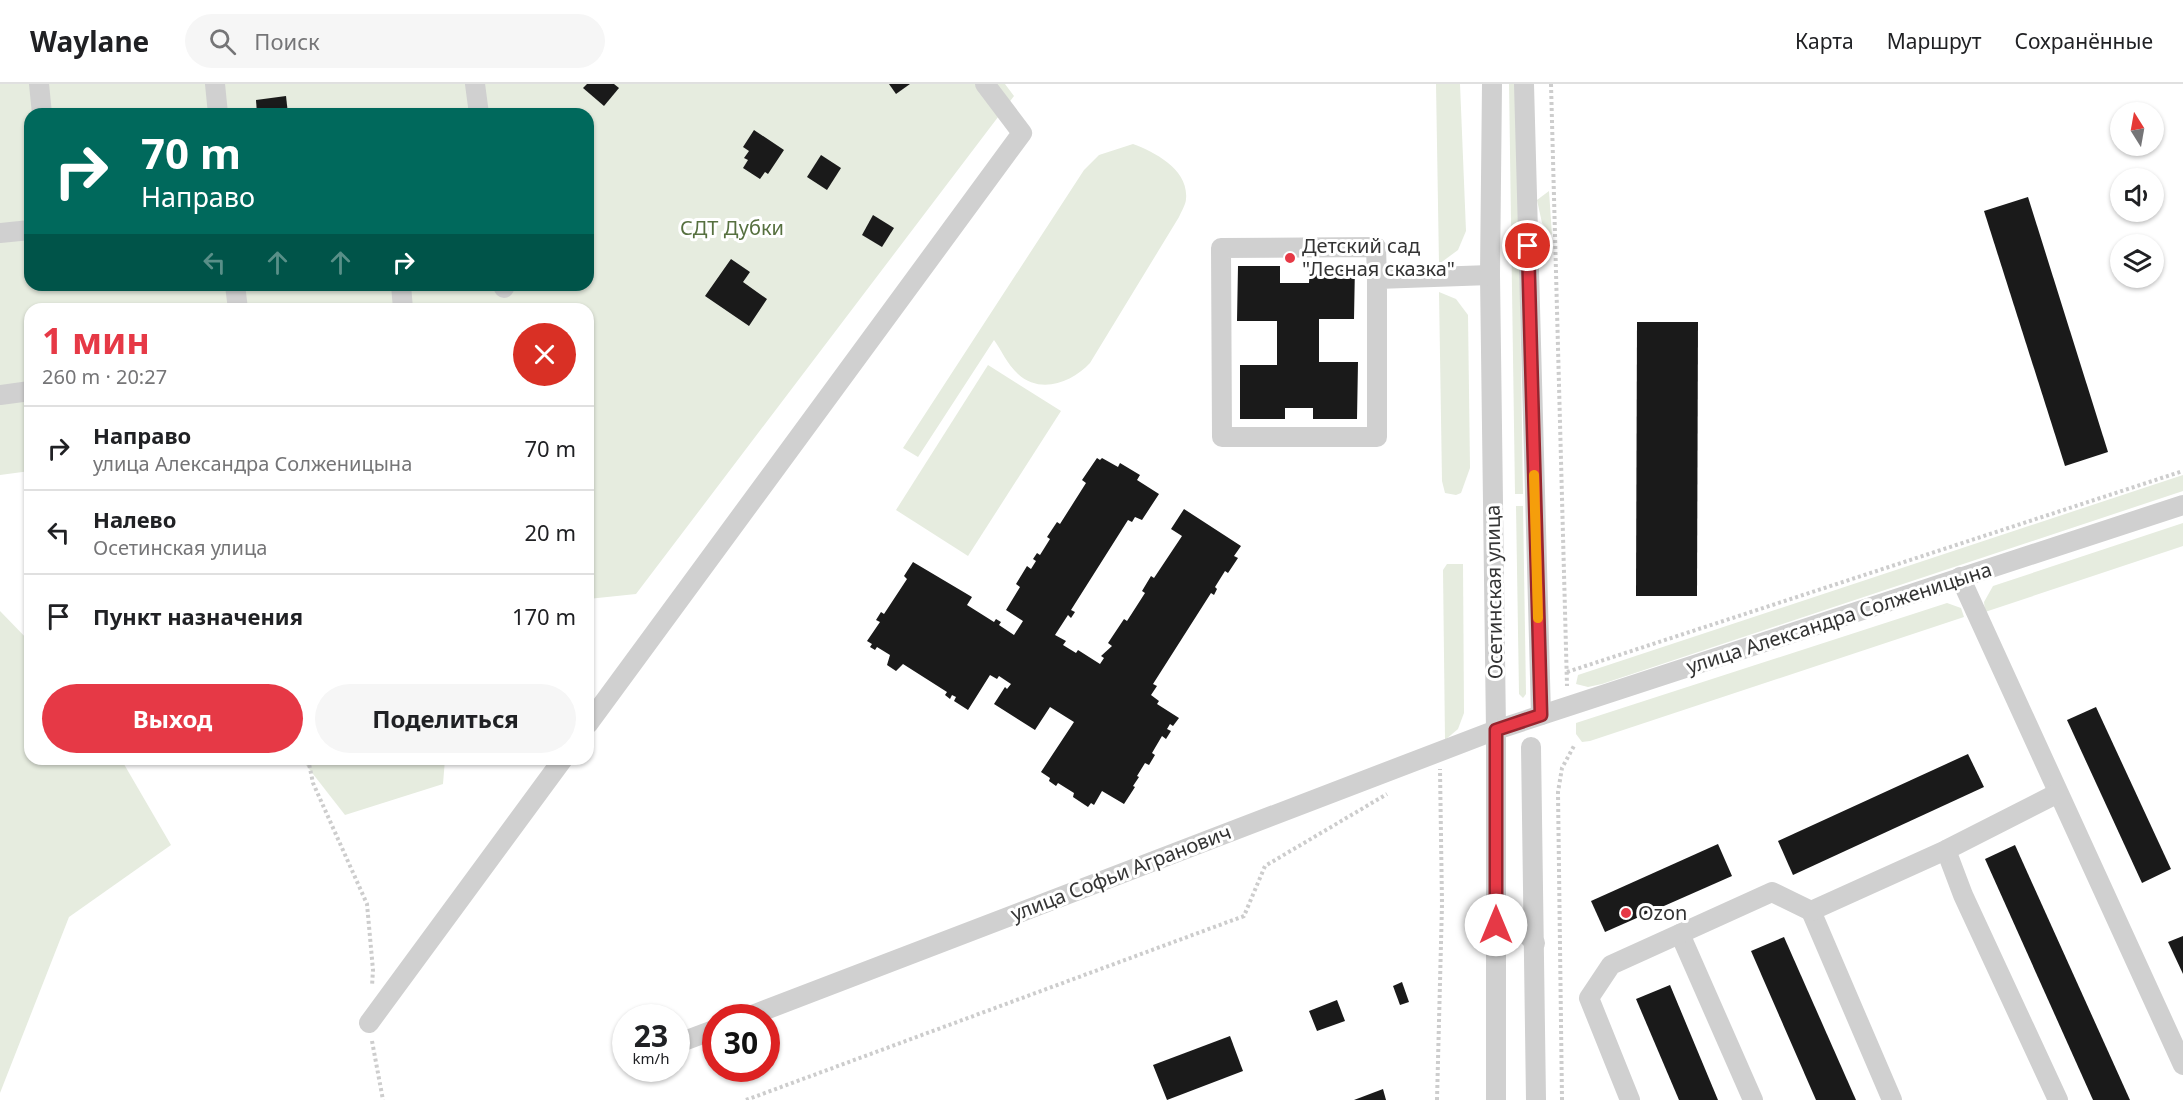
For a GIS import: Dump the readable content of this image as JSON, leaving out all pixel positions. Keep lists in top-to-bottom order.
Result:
{
  "streets": {
    "street": ["Осетинская улица", "улица Александра Солженицына", "улица Софьи Агранович"]
  },
  "crossings": [
    ["Осетинская улица", "улица Александра Солженицына"],
    ["Осетинская улица", "улица Софьи Агранович"],
    ["улица Александра Солженицына", "улица Софьи Агранович"]
  ],
  "parks": ["СДТ Дубки"],
  "places": ["Детский сад \"Лесная сказка\"", "Ozon"],
  "north": "top",
  "page": {
    "header": "Waylane",
    "search": "Поиск",
    "nav": ["Карта", "Маршрут", "Сохранённые"],
    "turn": ["70 m", "Направо"],
    "heading": ["1 мин", "260 m · 20:27"],
    "list": [
      {
        "name": "Направо",
        "note": "улица Александра Солженицына",
        "value": "70 m"
      },
      {
        "name": "Налево",
        "note": "Осетинская улица",
        "value": "20 m"
      },
      {
        "name": "Пункт назначения",
        "value": "170 m"
      }
    ],
    "buttons": ["Выход", "Поделиться"],
    "speed": "23 km/h",
    "limit": "30"
  }
}
